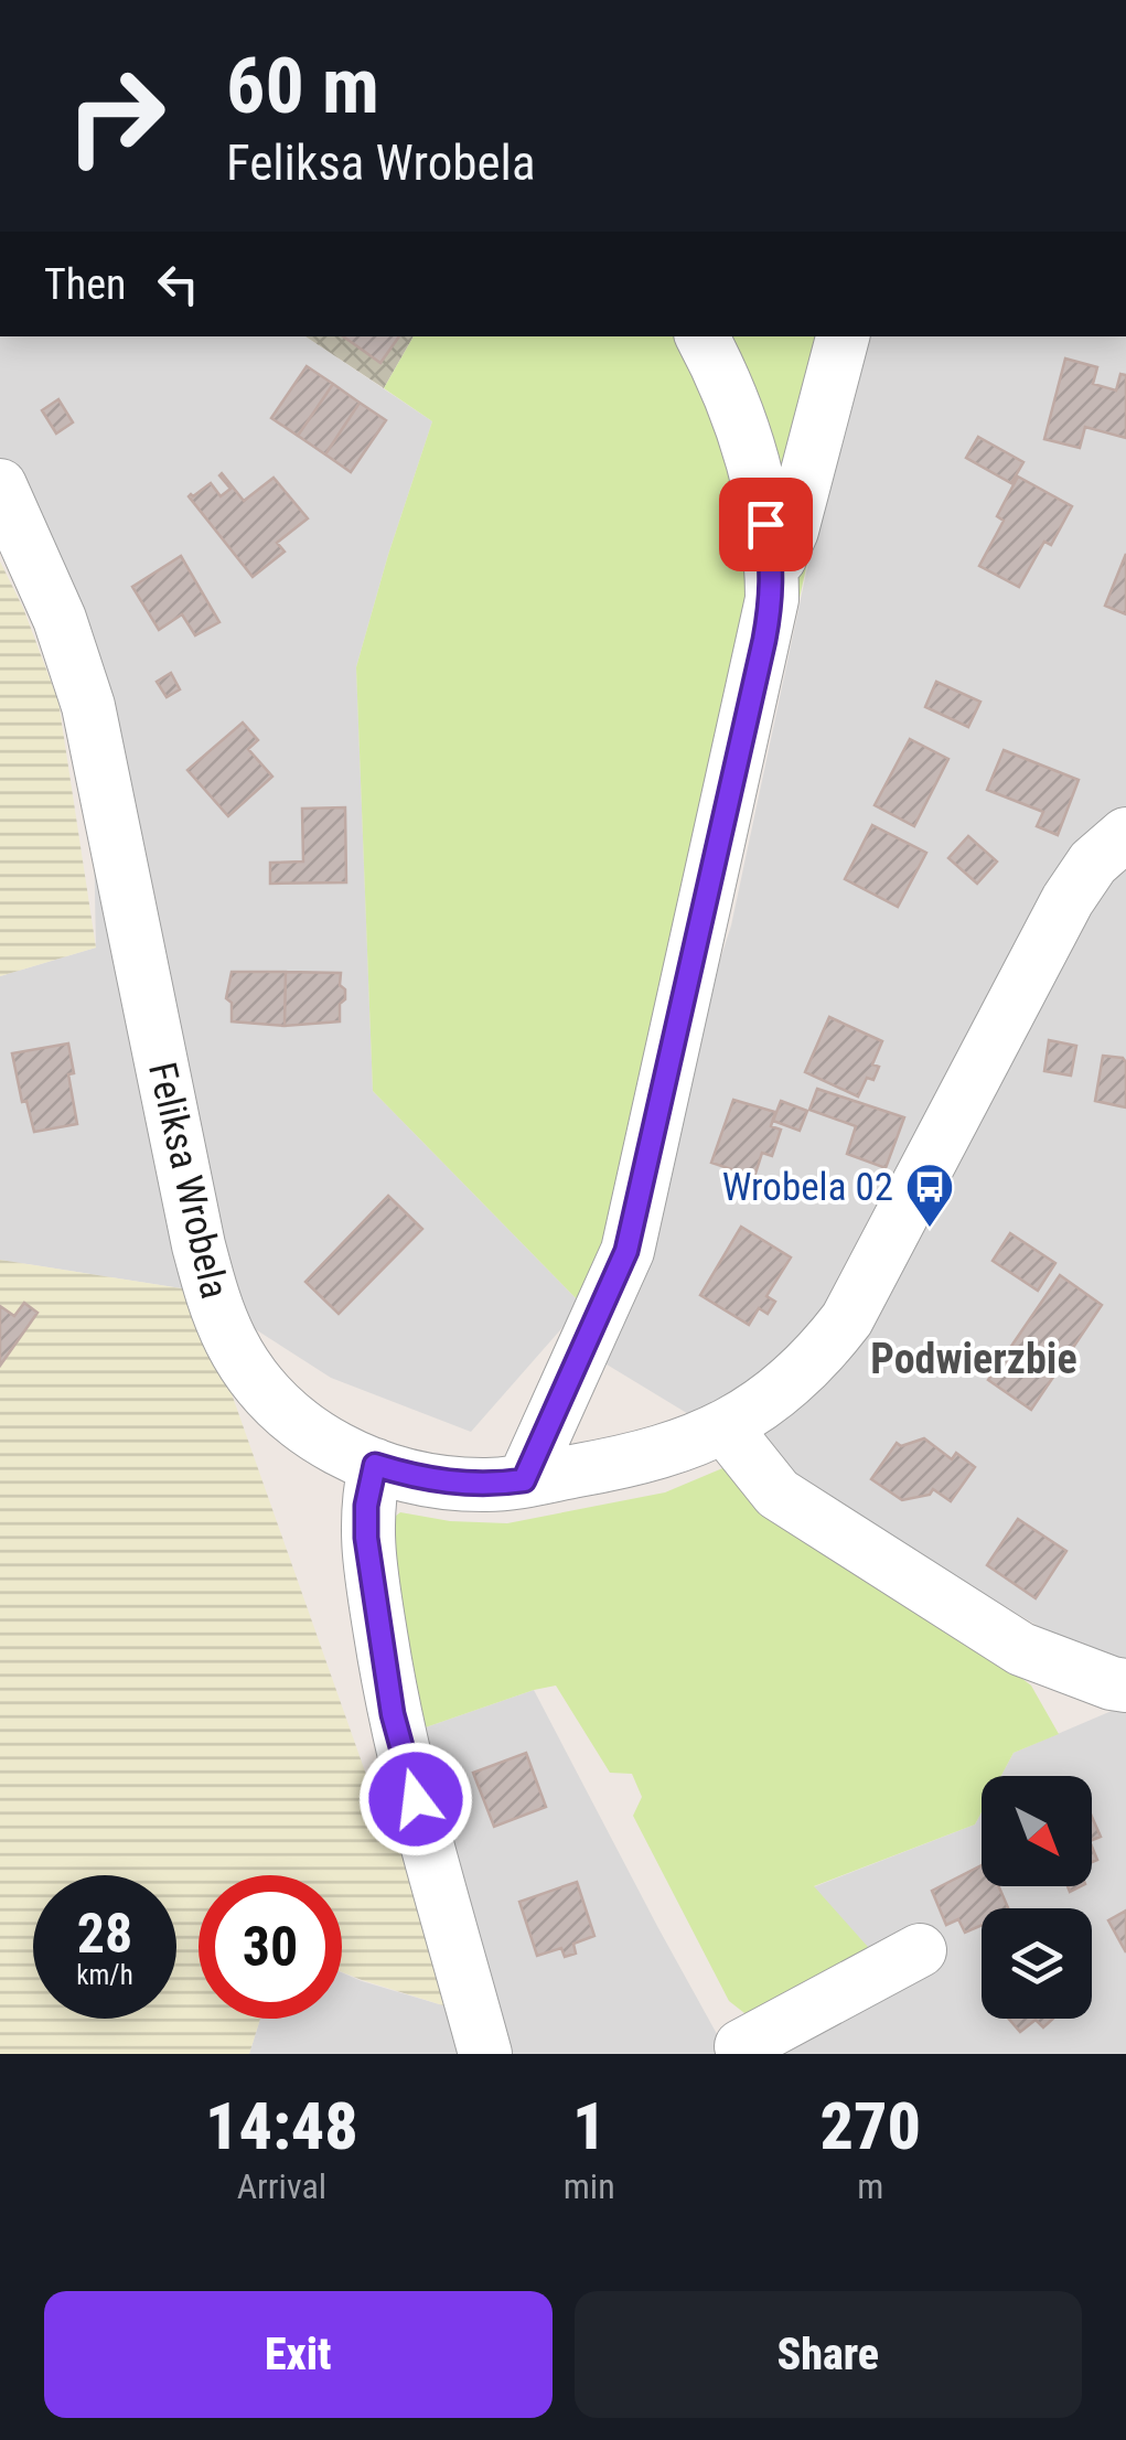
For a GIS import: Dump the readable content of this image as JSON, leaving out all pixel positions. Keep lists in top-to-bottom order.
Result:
{
  "streets": {
    "street": ["Feliksa Wrobela"]
  },
  "districts": ["Podwierzbie"],
  "places": {
    "bus stop": ["Wrobela 02"]
  },
  "north": "bottom right",
  "page": {
    "turn": ["60 m", "Feliksa Wrobela"],
    "then": "Then",
    "speed": "28 km/h",
    "limit": "30",
    "eta": [
      "14:48",
      "Arrival",
      "1",
      "min",
      "270",
      "m"
    ],
    "buttons": ["Exit", "Share"]
  }
}
